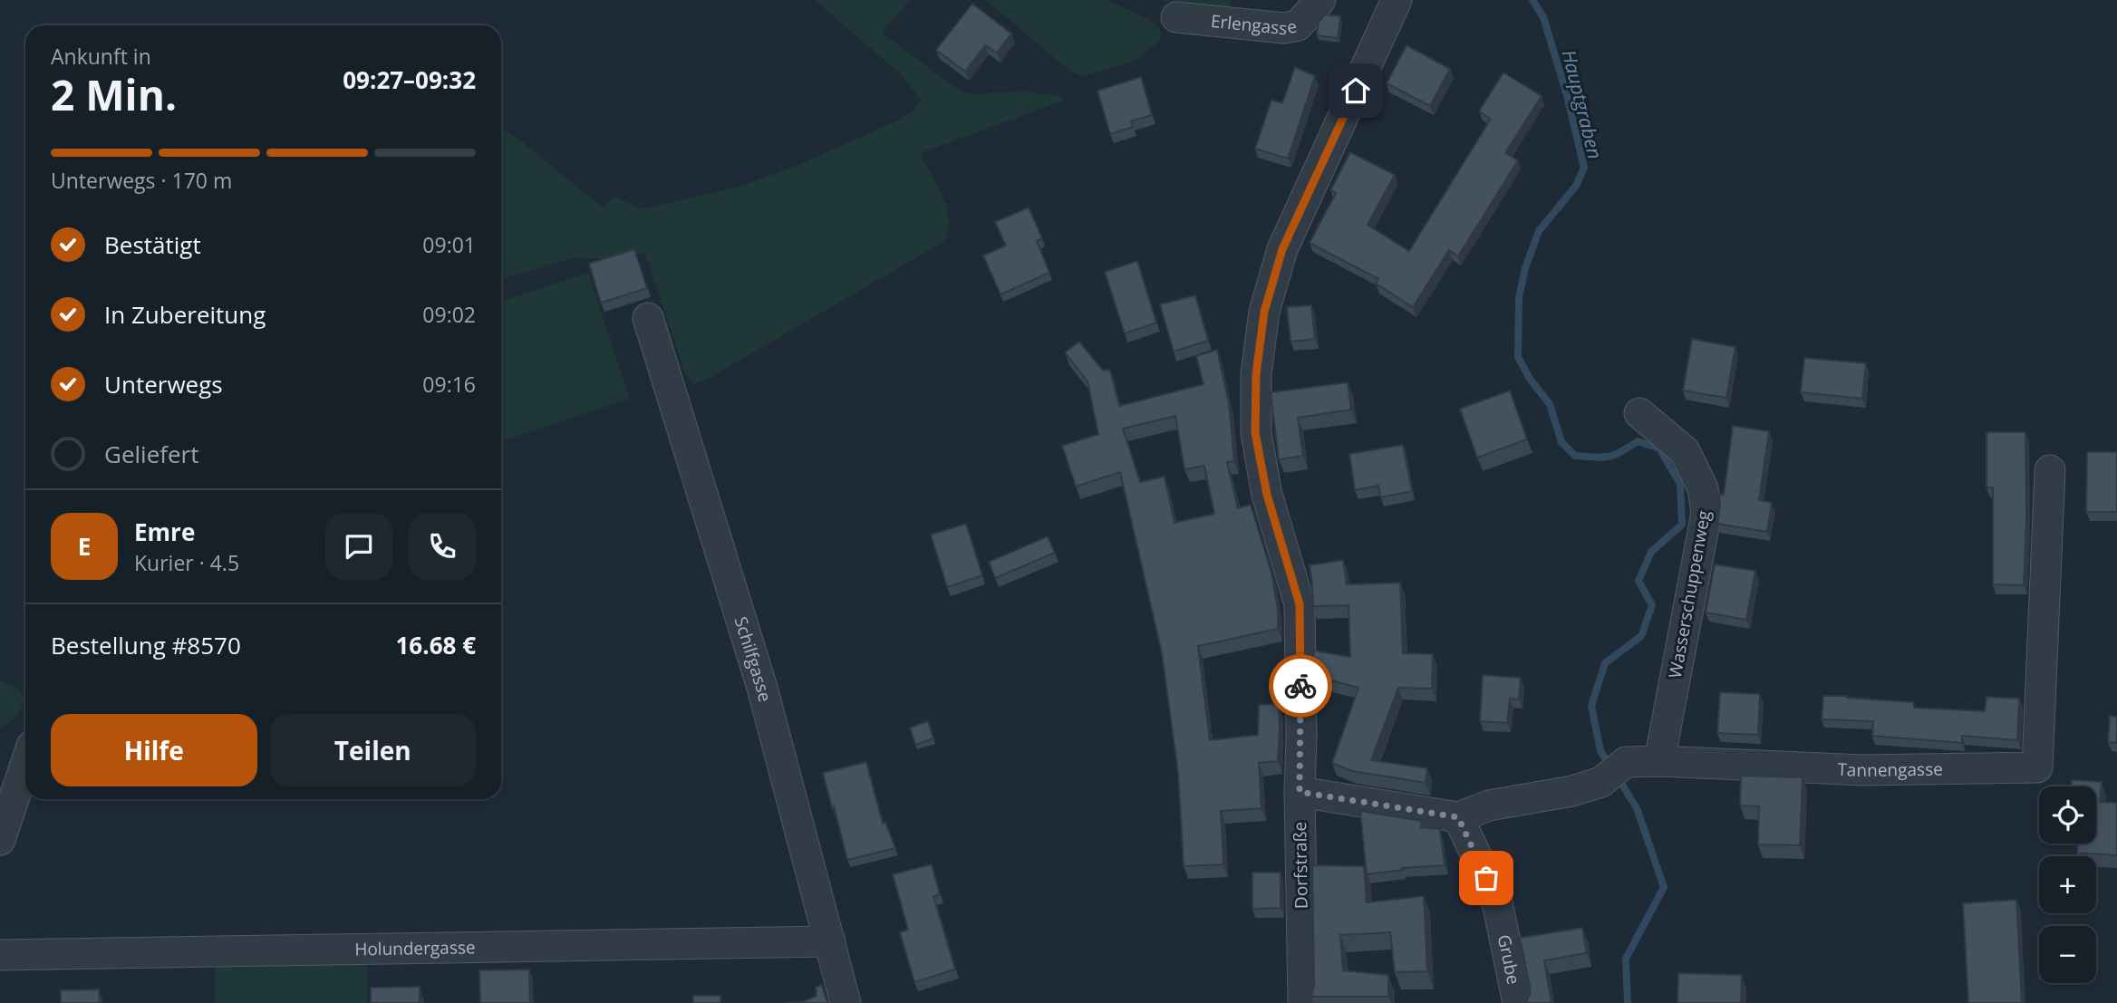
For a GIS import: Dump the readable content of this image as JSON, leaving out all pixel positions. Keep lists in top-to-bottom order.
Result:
{
  "streets": {
    "street": [
      "Erlengasse",
      "Wasserschuppenweg",
      "Schilfgasse",
      "Tannengasse",
      "Dorfstraße",
      "Holundergasse",
      "Grube"
    ]
  },
  "crossings": [
    ["Wasserschuppenweg", "Tannengasse"],
    ["Schilfgasse", "Holundergasse"],
    ["Tannengasse", "Grube"]
  ],
  "water": ["Hauptgraben"],
  "page": {
    "heading": ["2 Min.", "Ankunft in", "09:27–09:32"],
    "panel": [
      "Emre",
      "Kurier · 4.5",
      "Bestellung #8570",
      "16.68 €"
    ],
    "bar": "Unterwegs · 170 m",
    "list": [
      ["Bestätigt", "09:01"],
      ["In Zubereitung", "09:02"],
      ["Unterwegs", "09:16"],
      "Geliefert"
    ],
    "round": "E",
    "buttons": ["Hilfe", "Teilen"],
    "map_buttons": ["+", "−"]
  }
}
